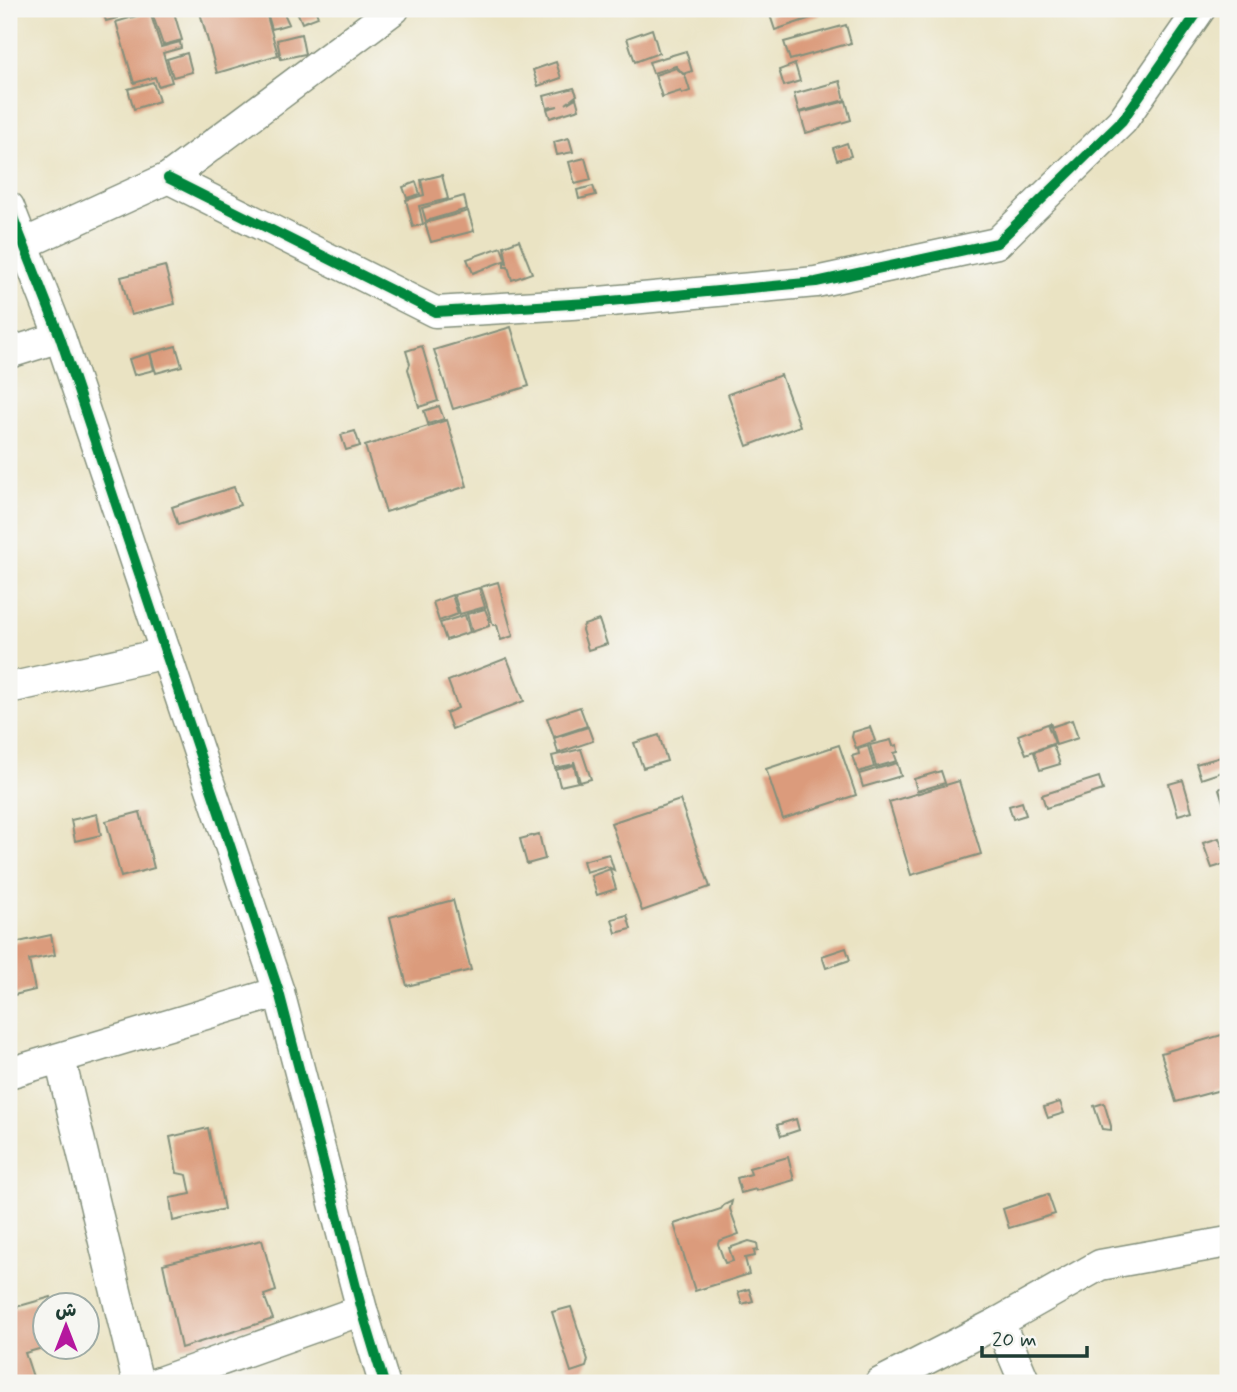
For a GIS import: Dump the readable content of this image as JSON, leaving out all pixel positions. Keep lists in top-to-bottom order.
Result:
{
  "scale_bar": "20 m",
  "north": "top"
}
